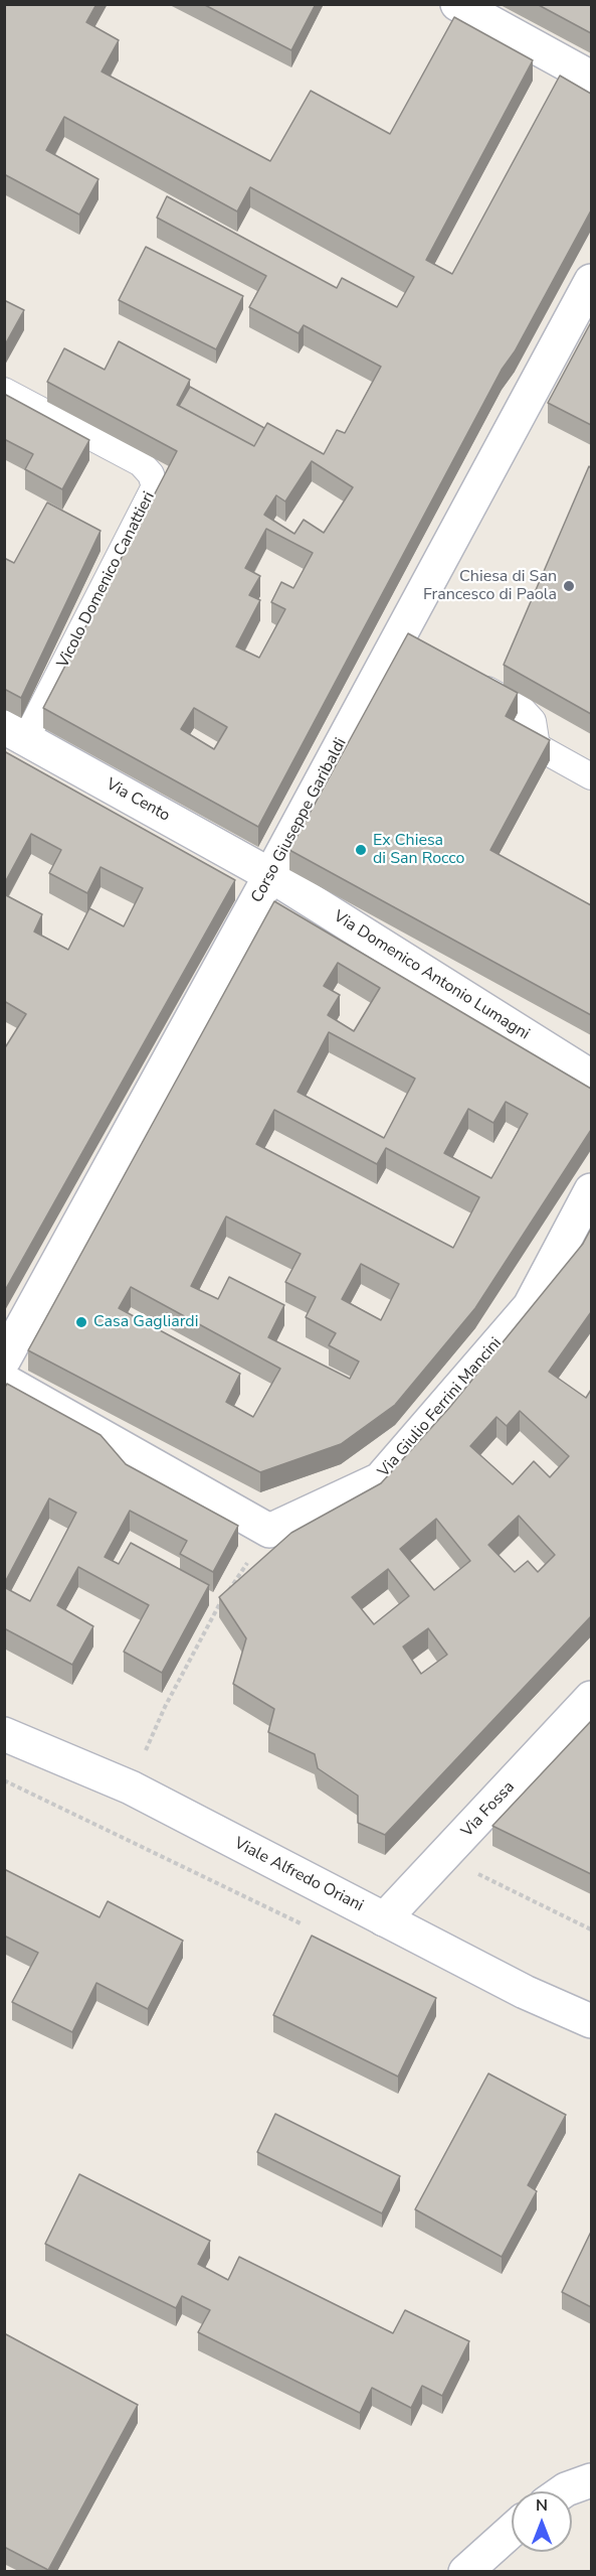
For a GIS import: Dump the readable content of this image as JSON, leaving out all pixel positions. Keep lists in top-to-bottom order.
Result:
{
  "streets": {
    "street": [
      "Via Cento",
      "Corso Giuseppe Garibaldi",
      "Via Domenico Antonio Lumagni",
      "Via Giulio Ferrini Mancini",
      "Via Fossa",
      "Viale Alfredo Oriani"
    ],
    "lane": ["Vicolo Domenico Canattieri"]
  },
  "crossings": [
    ["Vicolo Domenico Canattieri", "Via Cento"],
    ["Via Cento", "Corso Giuseppe Garibaldi"],
    ["Via Cento", "Via Domenico Antonio Lumagni"],
    ["Corso Giuseppe Garibaldi", "Via Domenico Antonio Lumagni"],
    ["Via Fossa", "Viale Alfredo Oriani"]
  ],
  "places": ["Chiesa di San Francesco di Paola", "Ex Chiesa di San Rocco", "Casa Gagliardi"],
  "north": "top"
}
